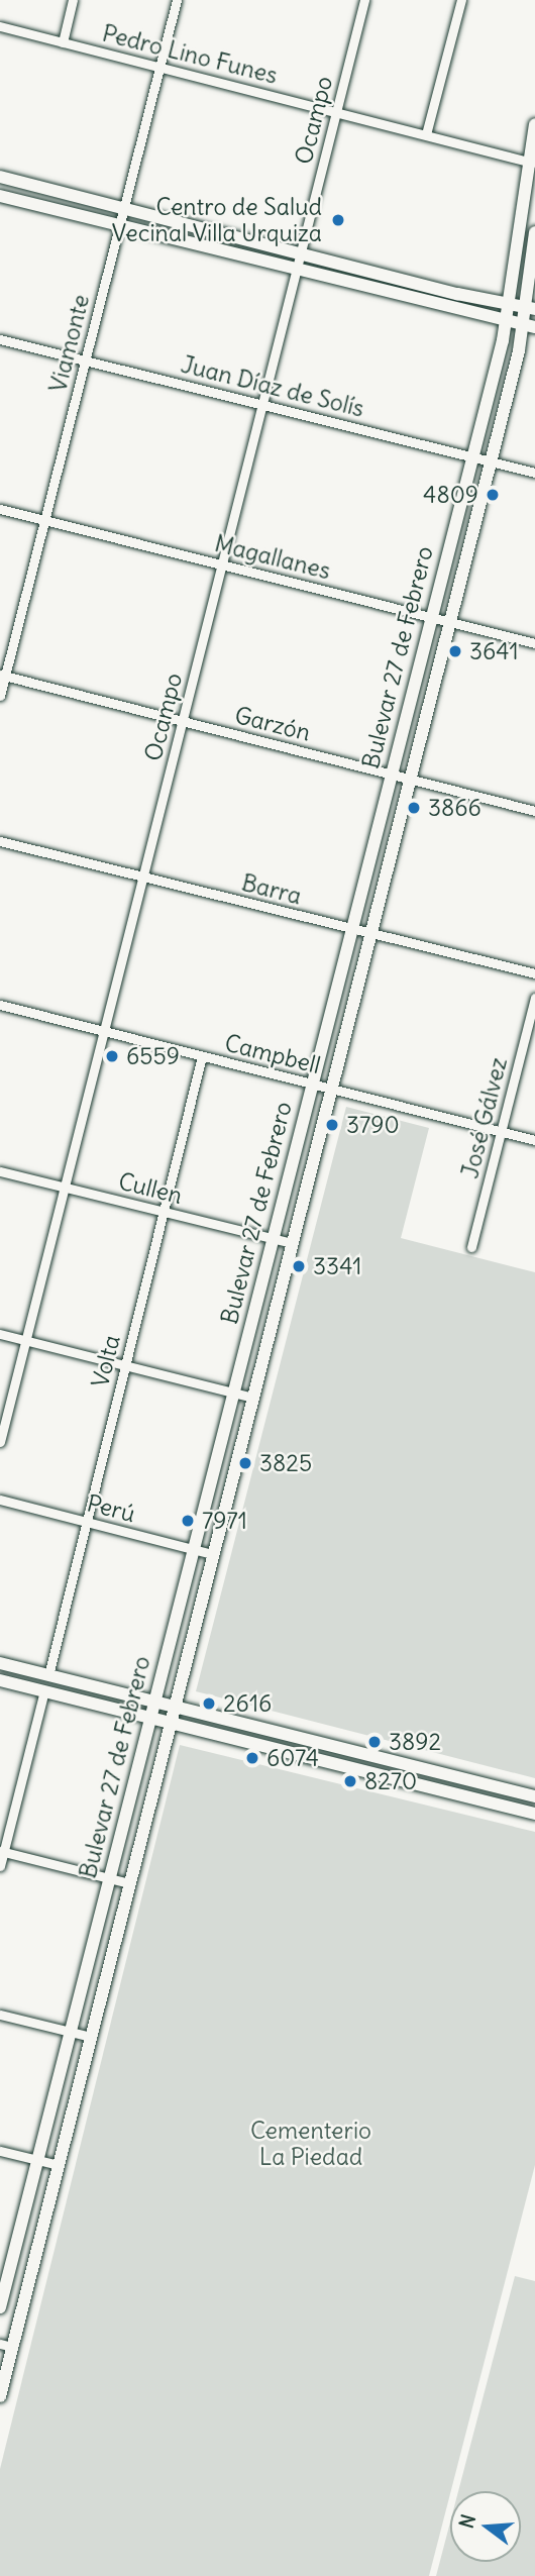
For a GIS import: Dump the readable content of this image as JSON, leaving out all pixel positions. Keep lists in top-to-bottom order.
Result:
{
  "streets": {
    "main road": ["Bulevar 27 de Febrero"],
    "street": [
      "Pedro Lino Funes",
      "Ocampo",
      "Viamonte",
      "Juan Díaz de Solís",
      "Magallanes",
      "Garzón",
      "Barra",
      "Campbell",
      "José Gálvez",
      "Cullen",
      "Volta",
      "Perú"
    ]
  },
  "crossings": [
    ["Pedro Lino Funes", "Ocampo"],
    ["Pedro Lino Funes", "Viamonte"],
    ["Pedro Lino Funes", "Bulevar 27 de Febrero"],
    ["Ocampo", "Juan Díaz de Solís"],
    ["Ocampo", "Magallanes"],
    ["Ocampo", "Garzón"],
    ["Ocampo", "Barra"],
    ["Ocampo", "Campbell"],
    ["Ocampo", "Cullen"],
    ["Viamonte", "Juan Díaz de Solís"],
    ["Viamonte", "Magallanes"],
    ["Viamonte", "Garzón"],
    ["Juan Díaz de Solís", "Bulevar 27 de Febrero"],
    ["Magallanes", "Bulevar 27 de Febrero"],
    ["Bulevar 27 de Febrero", "Garzón"],
    ["Bulevar 27 de Febrero", "Barra"],
    ["Bulevar 27 de Febrero", "Campbell"],
    ["Bulevar 27 de Febrero", "Cullen"],
    ["Bulevar 27 de Febrero", "Perú"],
    ["Campbell", "José Gálvez"],
    ["Campbell", "Volta"],
    ["Cullen", "Volta"],
    ["Volta", "Perú"]
  ],
  "parks": ["Cementerio La Piedad"],
  "places": [
    "Centro de Salud Vecinal Villa Urquiza",
    "4809",
    "3641",
    "3866",
    "6559",
    "3790",
    "3341",
    "3825",
    "7971",
    "2616",
    "3892",
    "6074",
    "8270"
  ],
  "north": "left"
}
